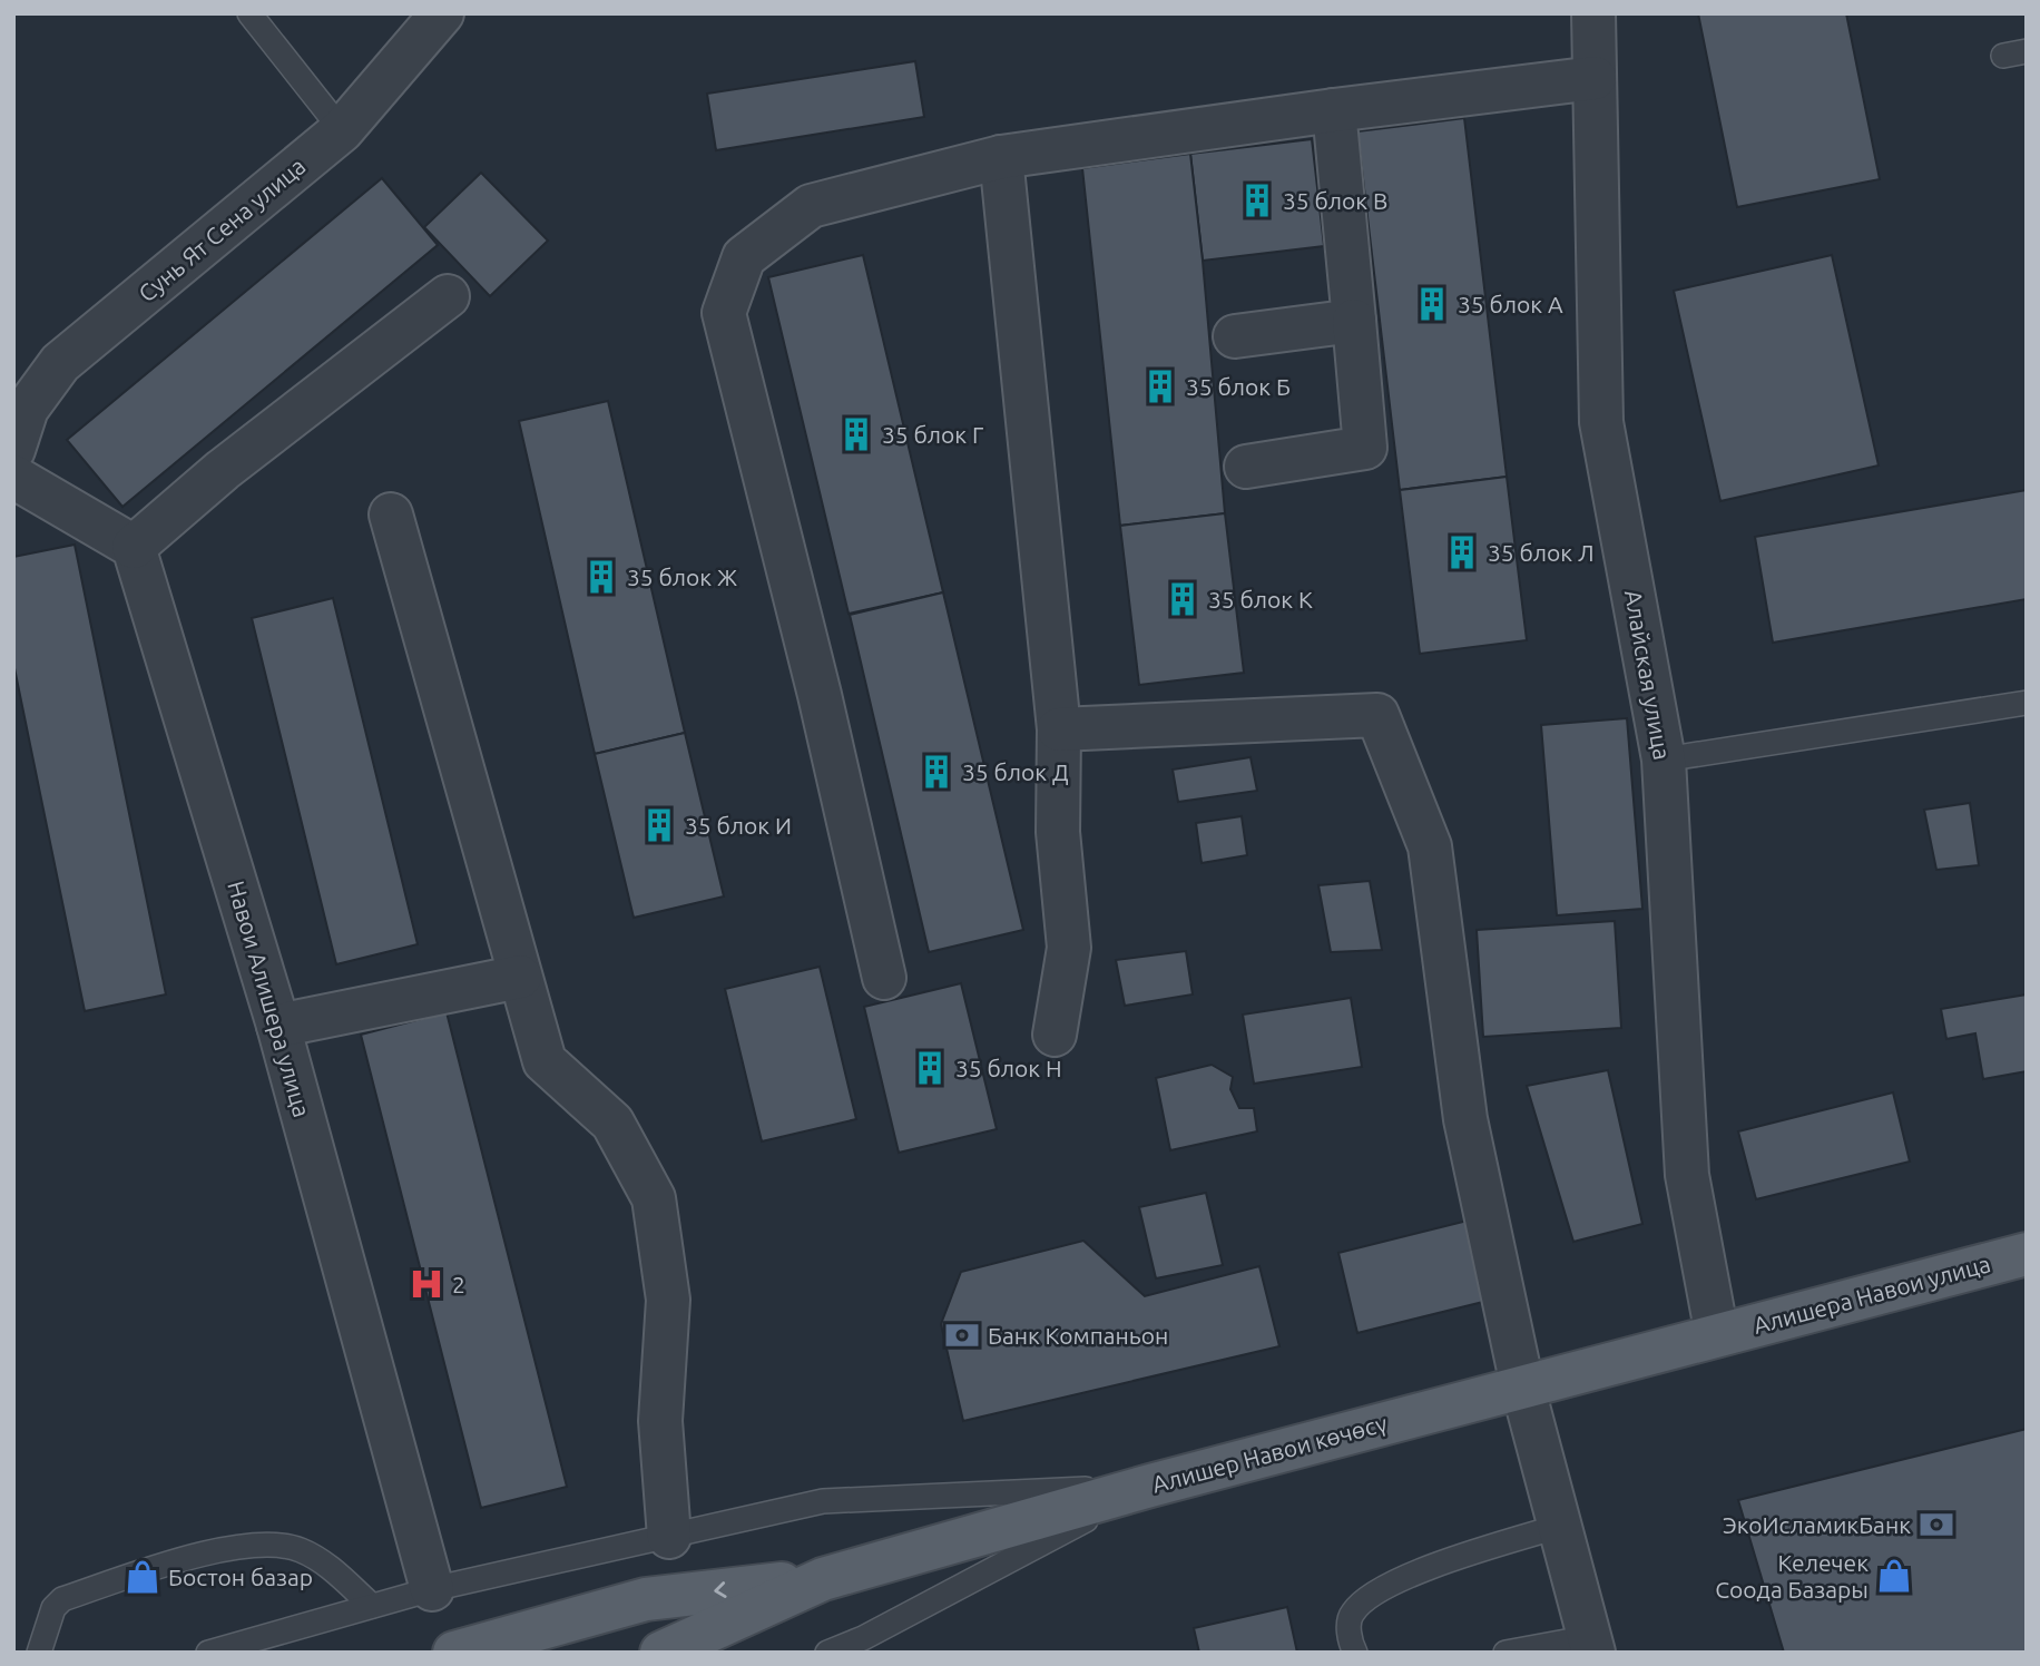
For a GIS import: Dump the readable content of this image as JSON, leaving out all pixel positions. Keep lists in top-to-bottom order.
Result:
{
  "streets": {
    "main road": ["Алишера Навои улица", "Алишер Навои көчөсү"],
    "street": ["Сунь Ят Сена улица", "Алайская улица", "Навои Алишера улица"]
  },
  "crossings": [
    ["Алайская улица", "Алишера Навои улица"],
    ["Алайская улица", "Алишер Навои көчөсү"],
    ["Алишера Навои улица", "Алишер Навои көчөсү"]
  ],
  "places": {
    "building": [
      "35 блок В",
      "35 блок А",
      "35 блок Б",
      "35 блок Г",
      "35 блок Л",
      "35 блок Ж",
      "35 блок К",
      "35 блок Д",
      "35 блок И",
      "35 блок Н"
    ],
    "hospital": ["2"],
    "bank": ["Банк Компаньон", "ЭкоИсламикБанк"],
    "shop": ["Келечек Соода Базары", "Бостон базар"]
  }
}
